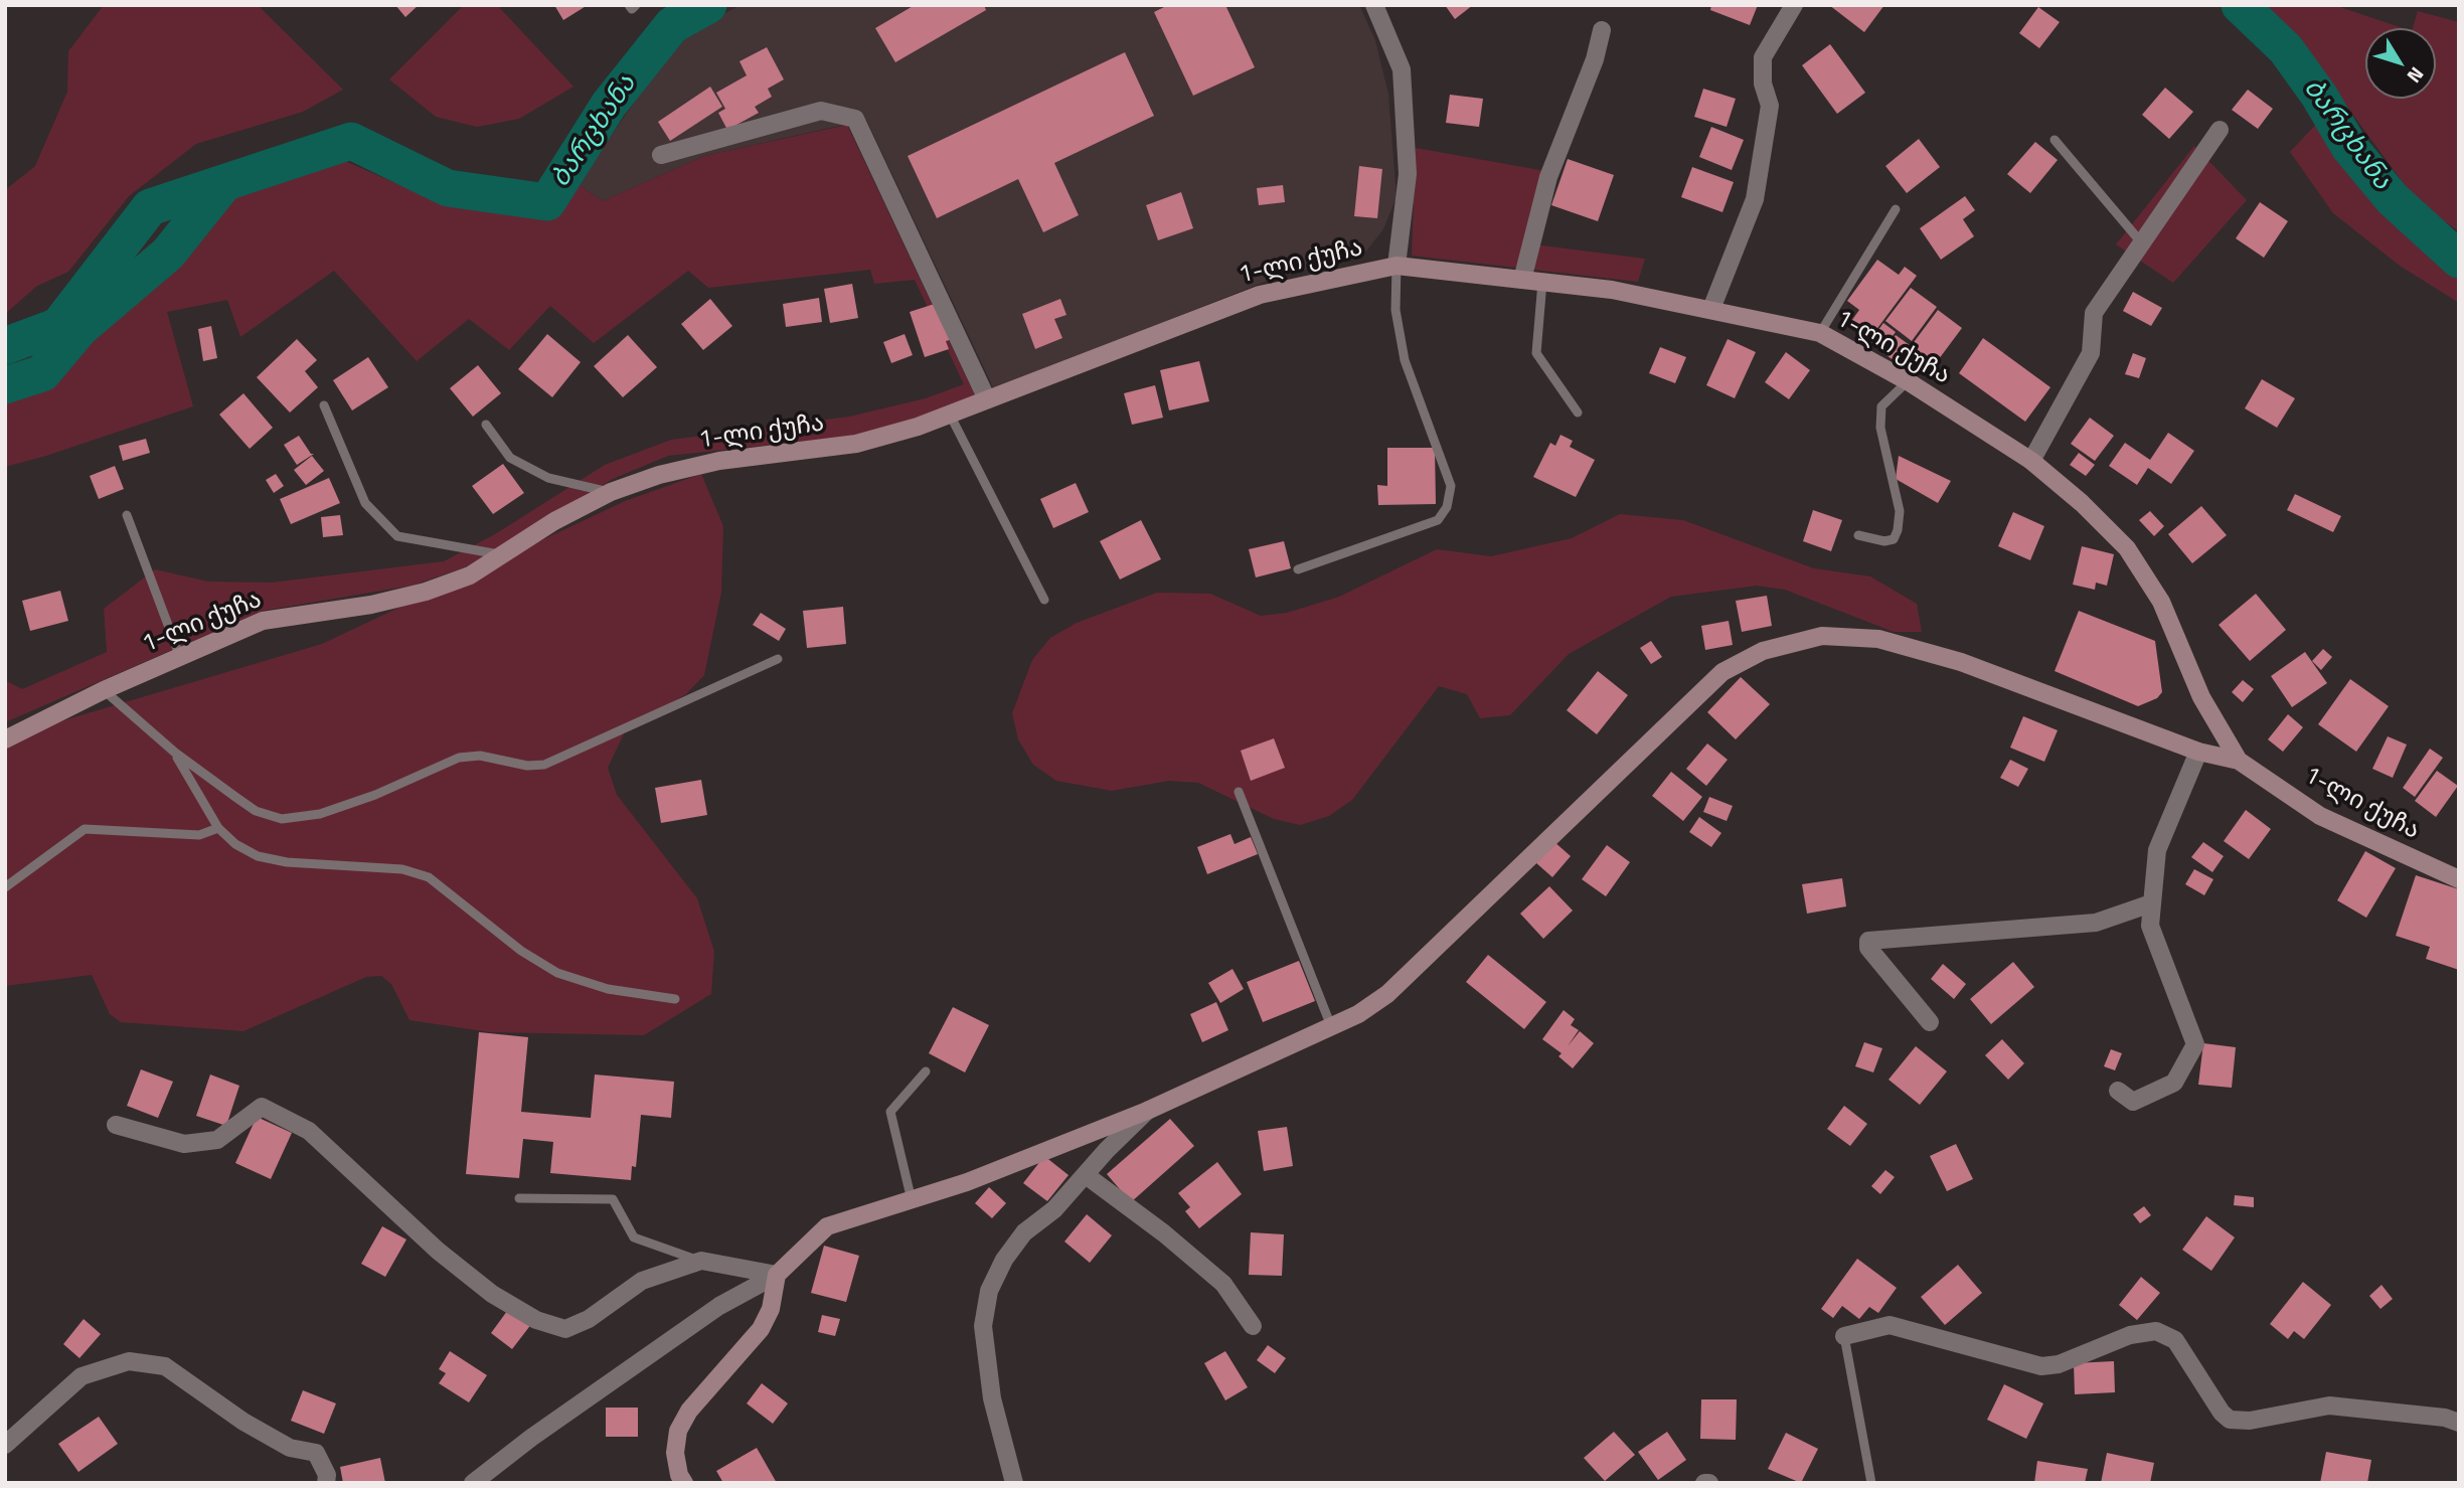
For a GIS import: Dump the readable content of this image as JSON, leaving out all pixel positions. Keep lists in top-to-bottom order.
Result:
{
  "streets": {
    "street": ["1-ლი ქუჩა"]
  },
  "water": ["ბარცხანა"],
  "north": "bottom right"
}
